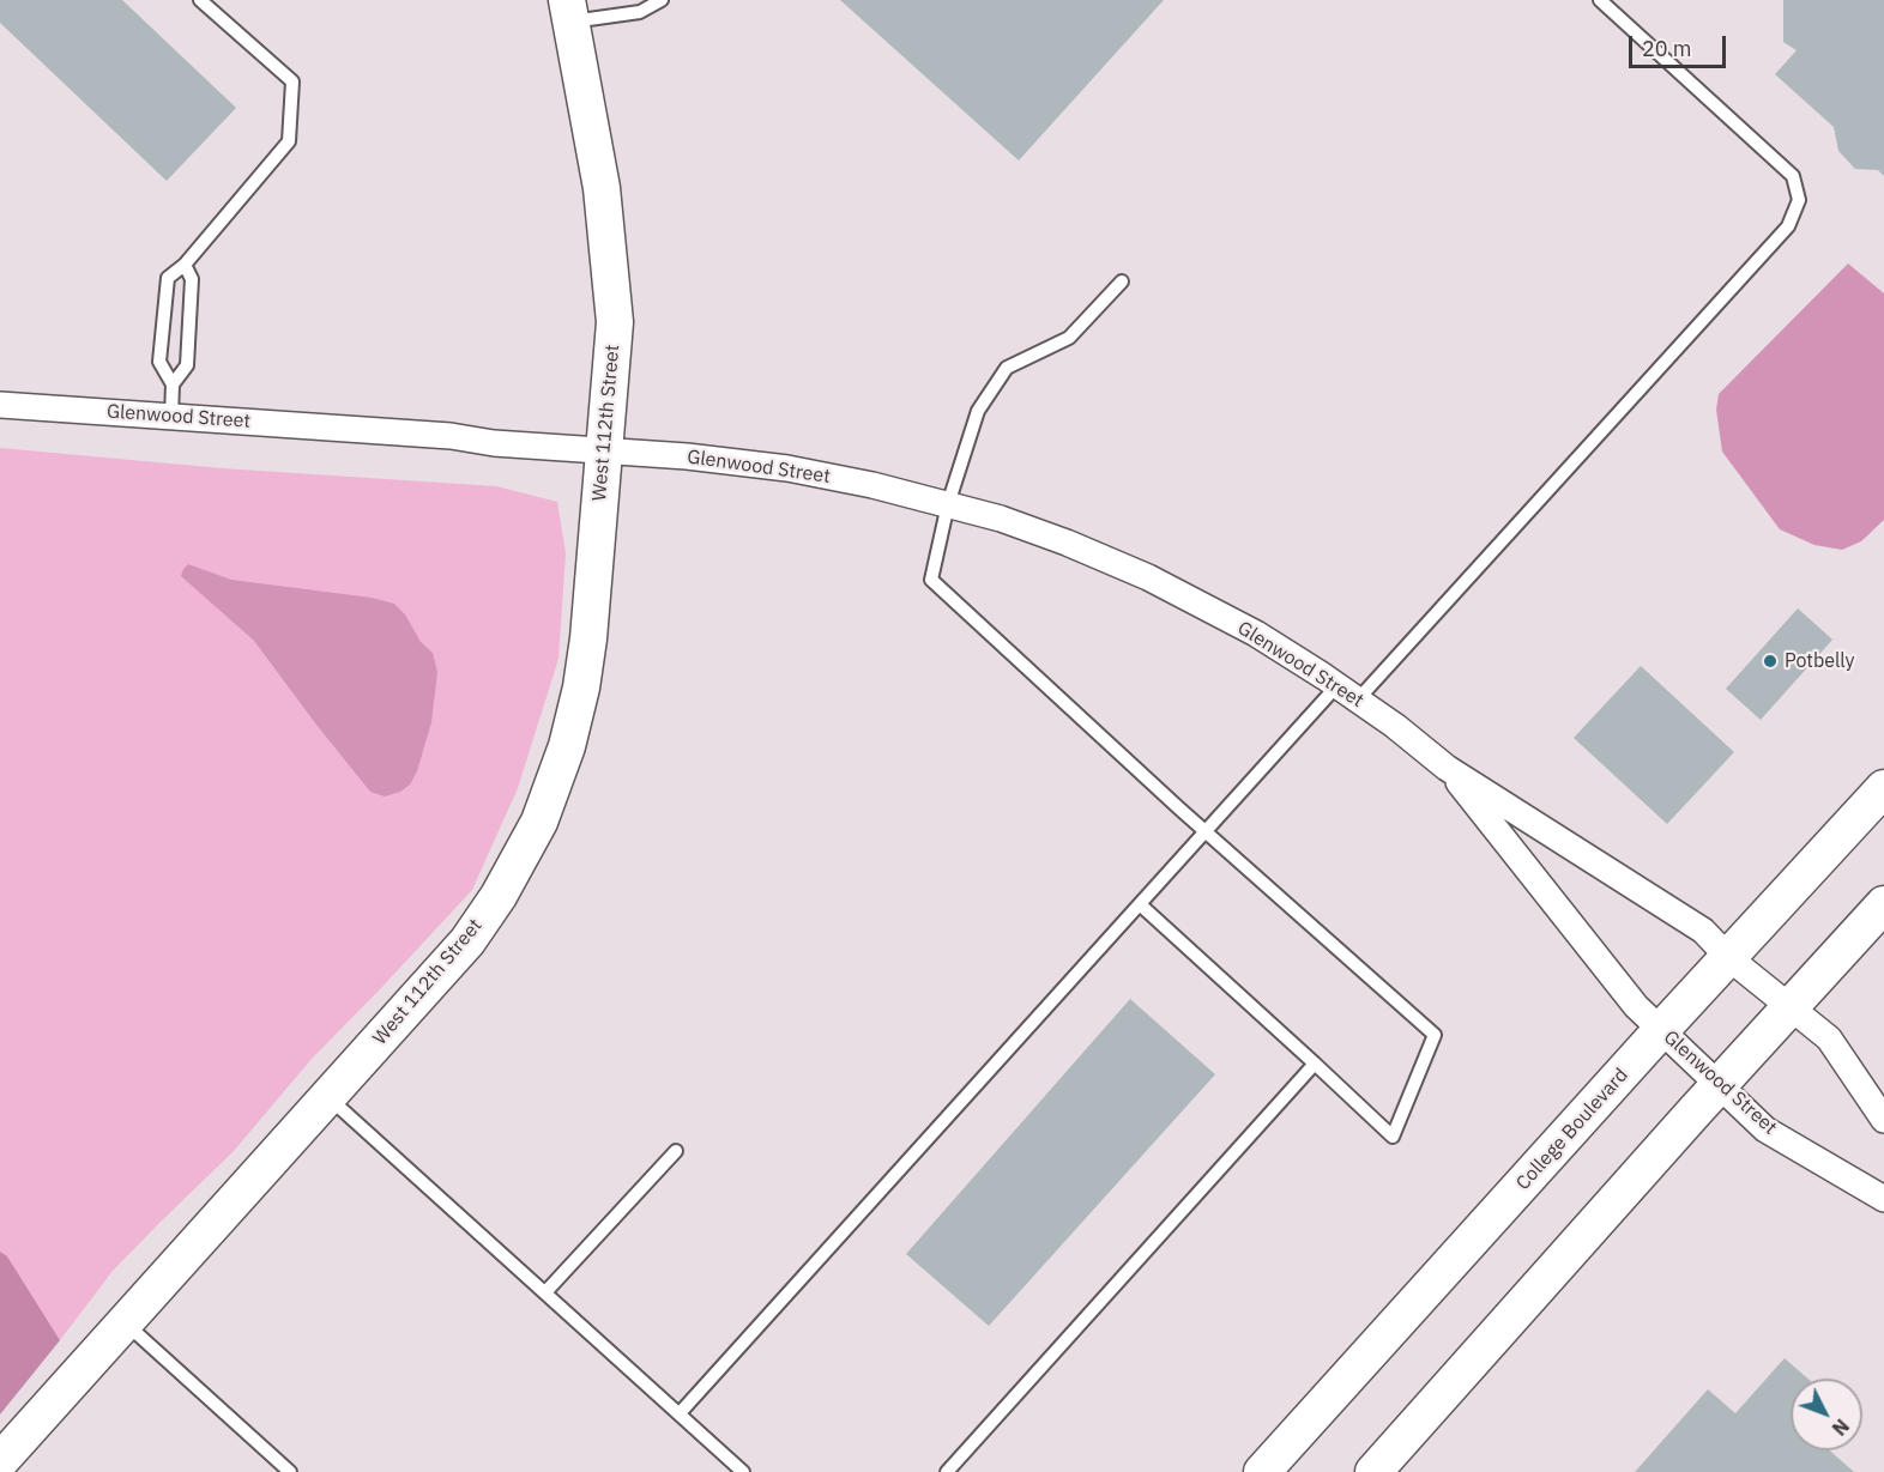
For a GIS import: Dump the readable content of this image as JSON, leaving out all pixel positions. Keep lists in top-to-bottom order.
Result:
{
  "streets": {
    "main road": ["West 112th Street", "College Boulevard"],
    "street": ["Glenwood Street"]
  },
  "crossings": [
    ["Glenwood Street", "West 112th Street"],
    ["Glenwood Street", "College Boulevard"]
  ],
  "places": ["Potbelly"],
  "scale_bar": "20 m",
  "north": "bottom right"
}
